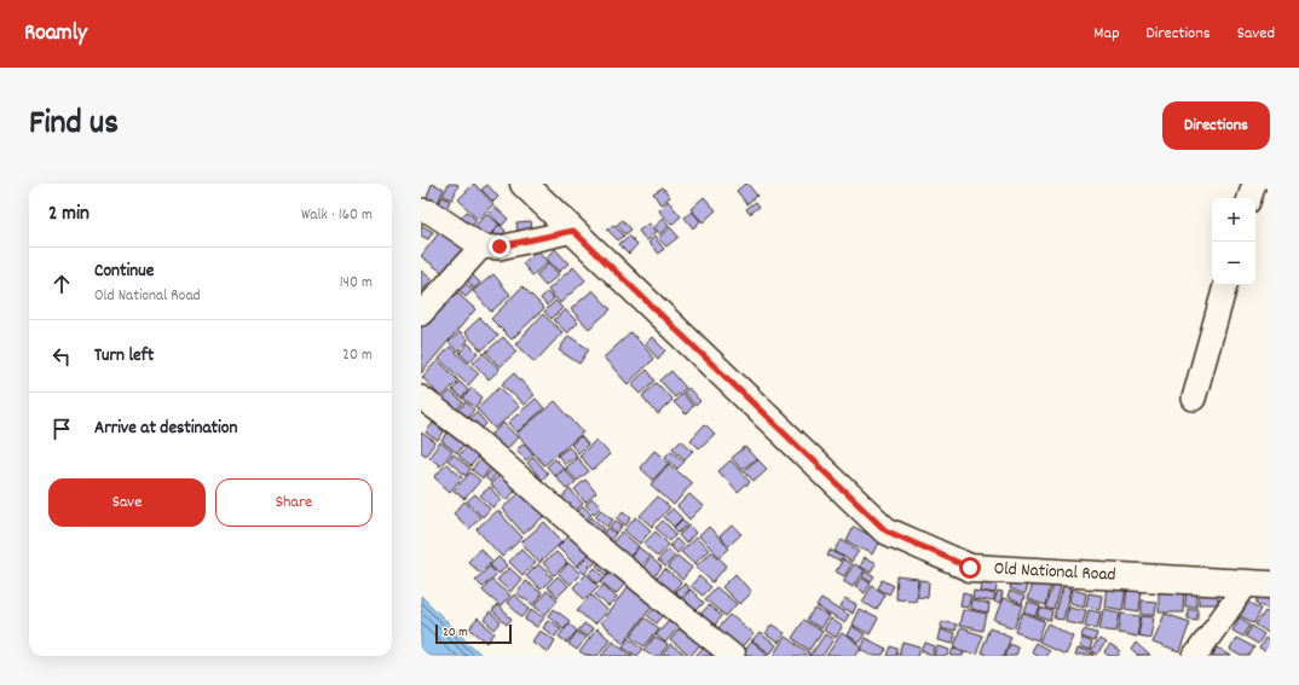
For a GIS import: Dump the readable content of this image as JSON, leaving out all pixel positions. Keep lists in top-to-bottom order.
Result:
{
  "streets": {
    "main road": ["Old National Road"]
  },
  "scale_bar": "20 m",
  "page": {
    "header": "Roamly",
    "nav": ["Map", "Directions", "Saved"],
    "title": "Find us",
    "buttons": [
      "Directions",
      ["Save", "Share"]
    ],
    "heading": ["2 min", "Walk · 160 m"],
    "map_buttons": ["+", "−"],
    "list": [
      ["Continue", "Old National Road", "140 m"],
      ["Turn left", "20 m"],
      "Arrive at destination"
    ],
    "scale": "20 m"
  }
}
